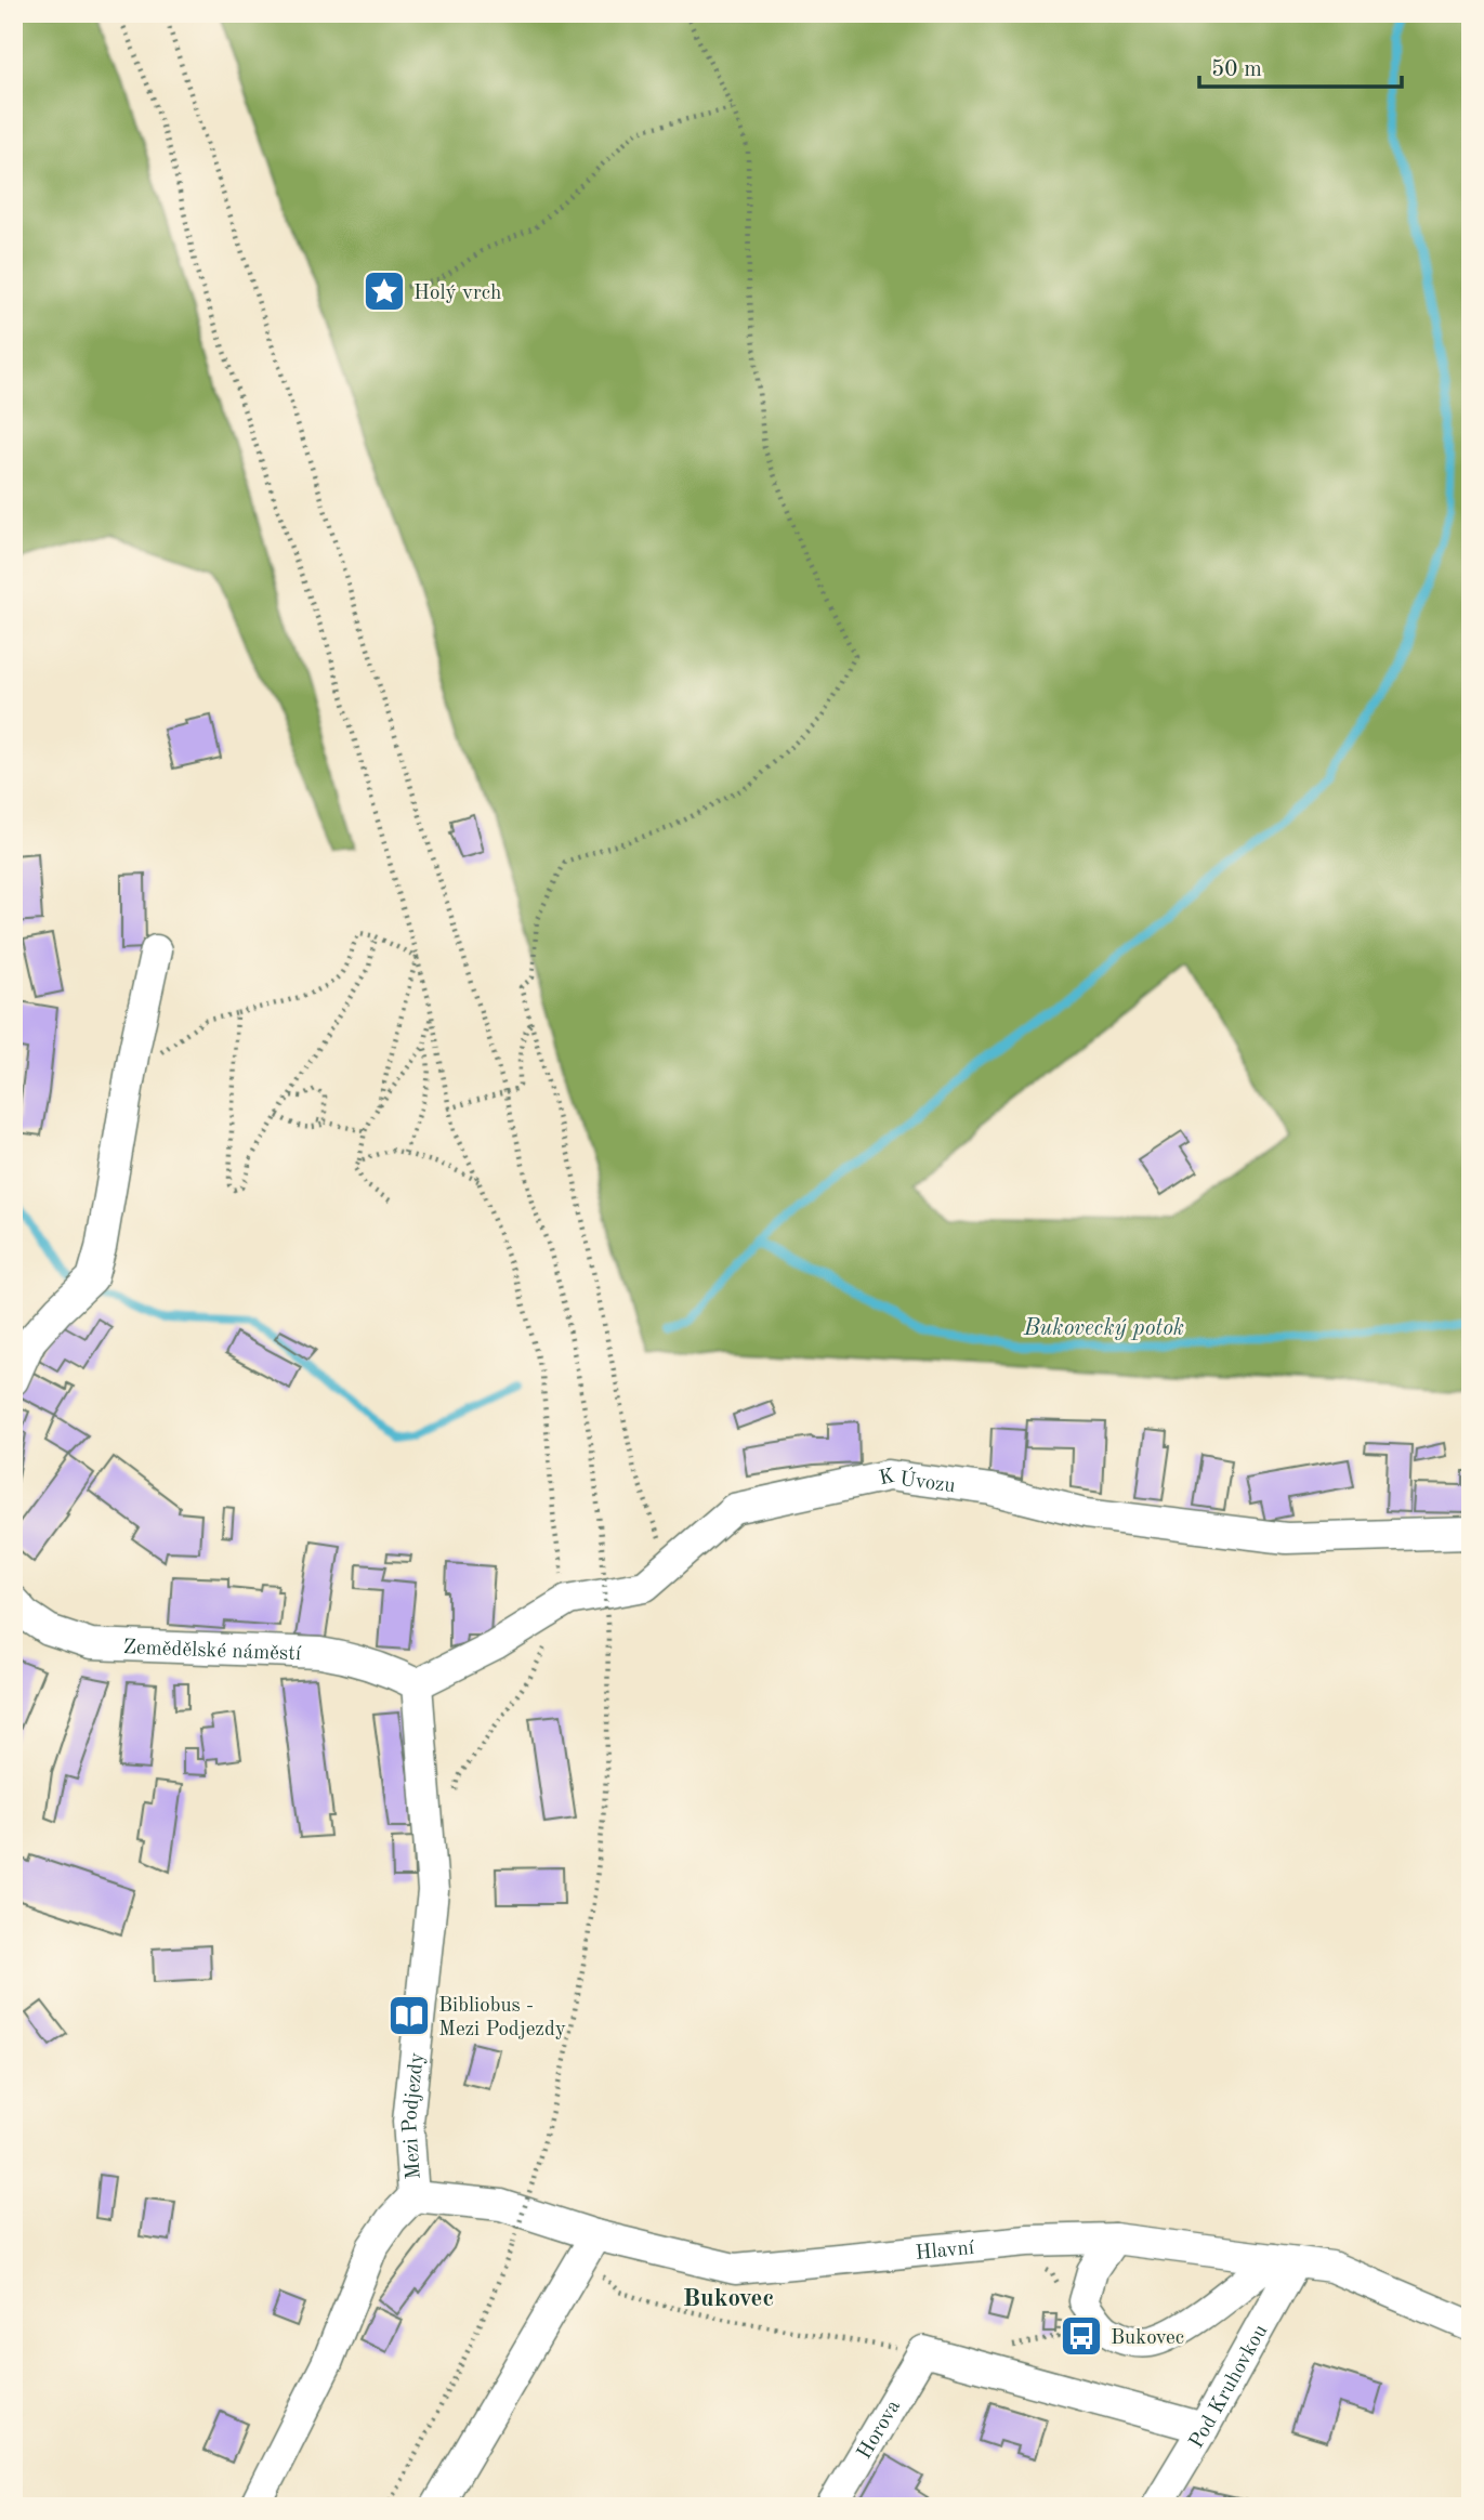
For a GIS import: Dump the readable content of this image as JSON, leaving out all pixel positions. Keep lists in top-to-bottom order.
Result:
{
  "streets": {
    "street": [
      "K Úvozu",
      "Zemědělské náměstí",
      "Mezi Podjezdy",
      "Hlavní",
      "Pod Kruhovkou",
      "Horova"
    ]
  },
  "crossings": [
    ["K Úvozu", "Zemědělské náměstí"],
    ["K Úvozu", "Mezi Podjezdy"],
    ["Zemědělské náměstí", "Mezi Podjezdy"],
    ["Mezi Podjezdy", "Hlavní"],
    ["Hlavní", "Pod Kruhovkou"]
  ],
  "districts": ["Bukovec"],
  "water": ["Bukovecký potok"],
  "places": {
    "place": ["Holý vrch"],
    "library": ["Bibliobus - Mezi Podjezdy"],
    "bus stop": ["Bukovec"]
  },
  "scale_bar": "50 m"
}
